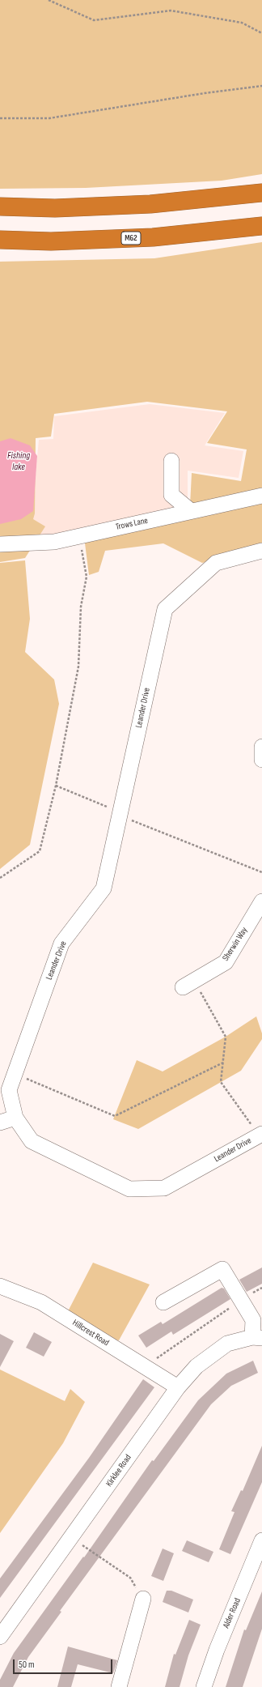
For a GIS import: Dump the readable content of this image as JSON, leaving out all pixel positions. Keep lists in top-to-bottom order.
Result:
{
  "streets": {
    "highway": ["M62"],
    "street": [
      "Trows Lane",
      "Leander Drive",
      "Sherwin Way",
      "Hillcrest Road",
      "Kirklee Road",
      "Alder Road"
    ]
  },
  "crossings": [
    ["Hillcrest Road", "Kirklee Road"]
  ],
  "water": ["Fishing lake"],
  "scale_bar": "50 m"
}
